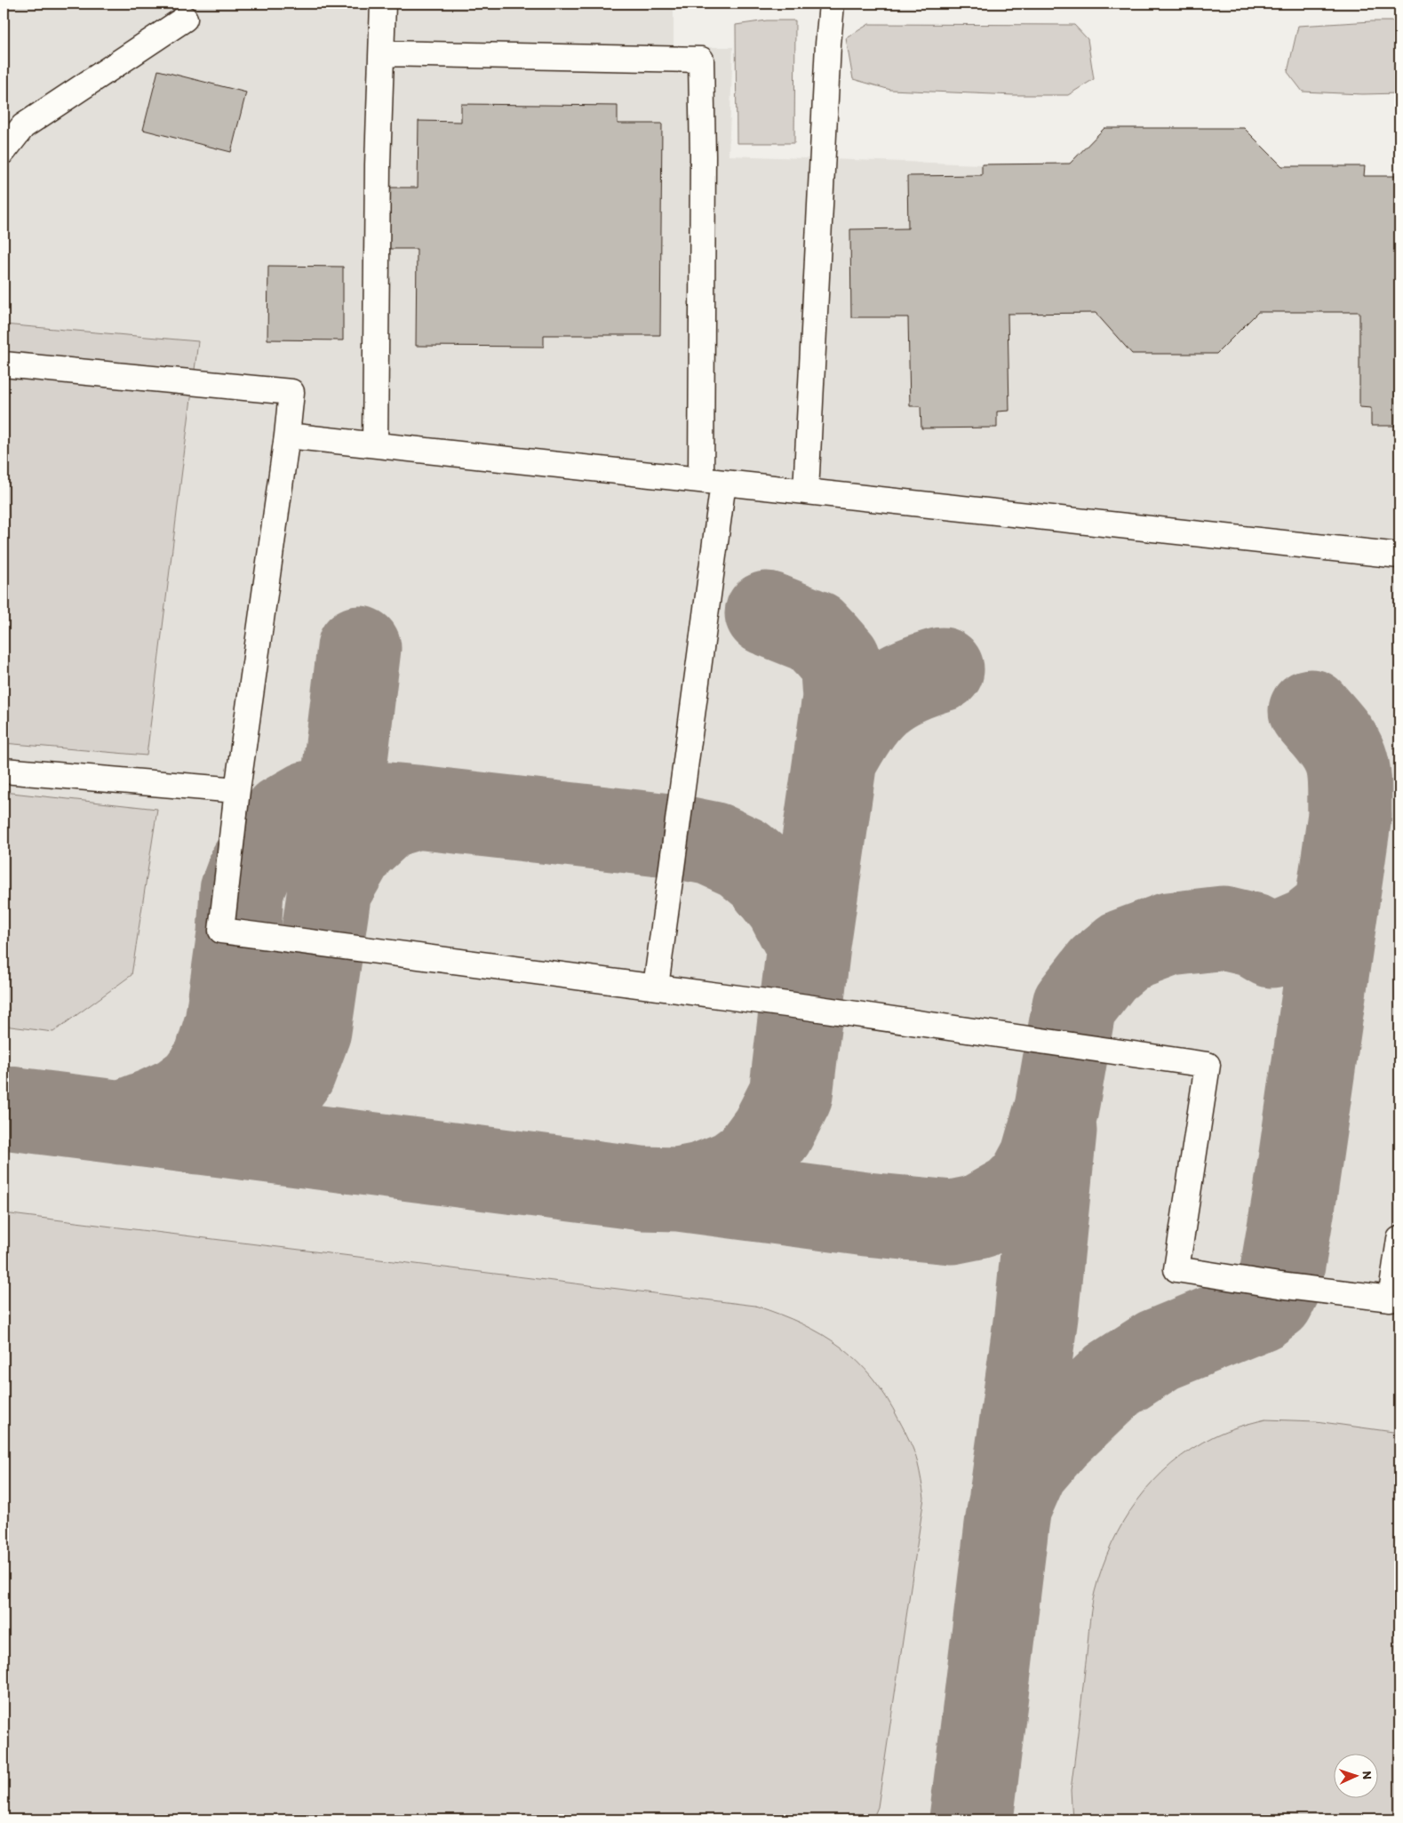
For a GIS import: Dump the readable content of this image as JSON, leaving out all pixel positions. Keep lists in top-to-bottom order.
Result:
{
  "north": "right"
}
